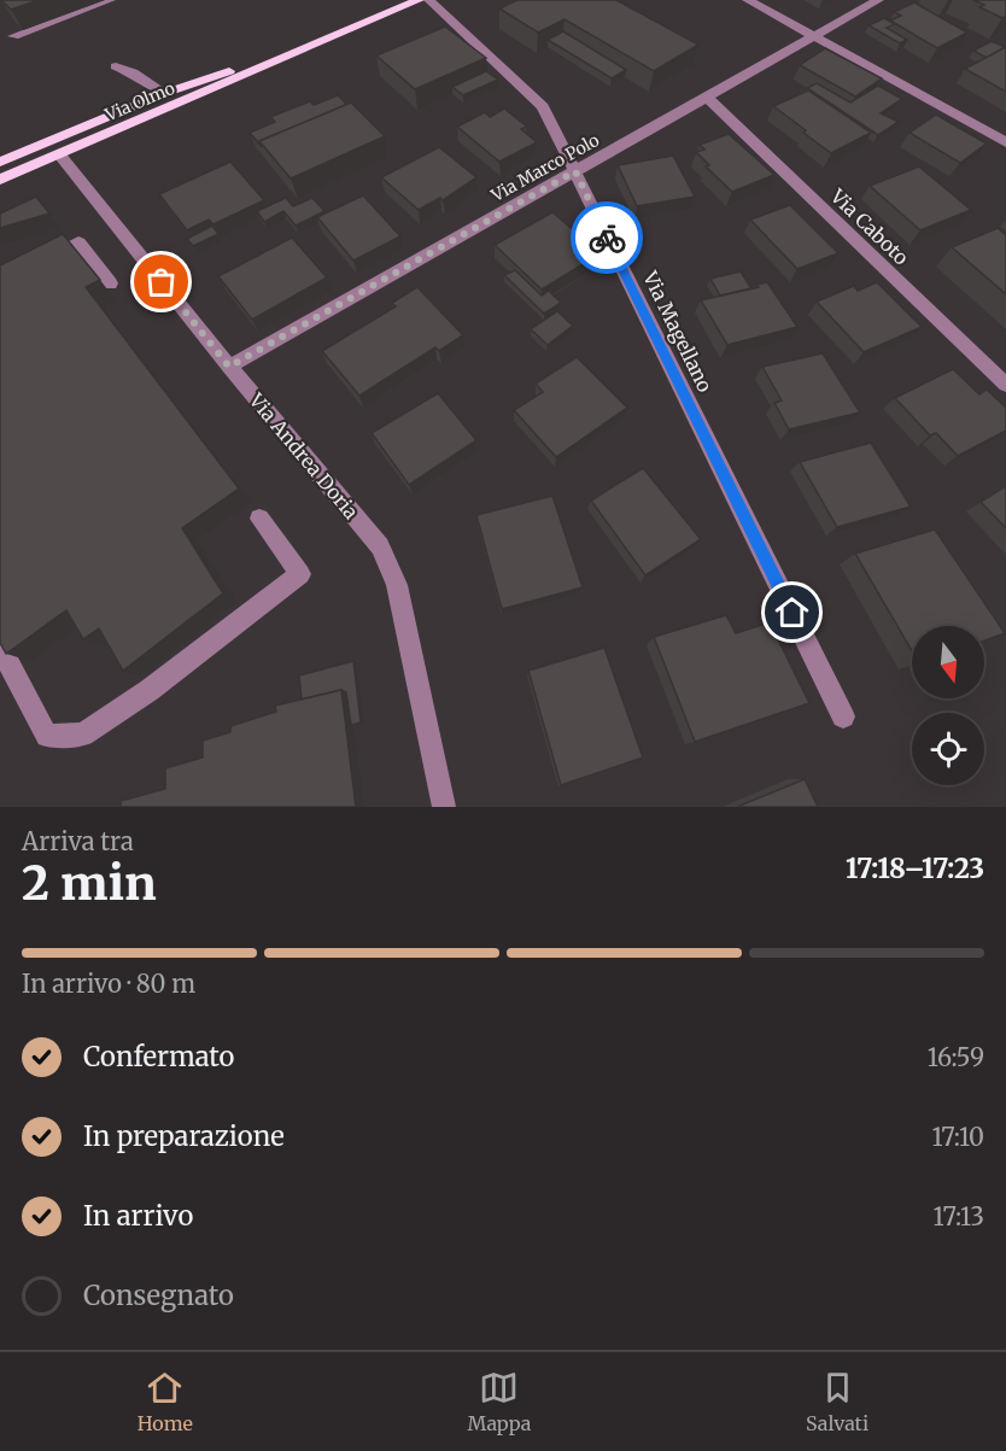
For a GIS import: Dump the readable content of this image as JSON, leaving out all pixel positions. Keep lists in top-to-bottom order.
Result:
{
  "streets": {
    "main road": ["Via Olmo"],
    "street": [
      "Via Marco Polo",
      "Via Caboto",
      "Via Magellano",
      "Via Andrea Doria"
    ]
  },
  "crossings": [
    ["Via Olmo", "Via Andrea Doria"],
    ["Via Marco Polo", "Via Caboto"],
    ["Via Marco Polo", "Via Magellano"],
    ["Via Marco Polo", "Via Andrea Doria"]
  ],
  "north": "bottom",
  "page": {
    "heading": ["2 min", "Arriva tra", "17:18–17:23"],
    "bar": "In arrivo · 80 m",
    "list": [
      ["Confermato", "16:59"],
      ["In preparazione", "17:10"],
      ["In arrivo", "17:13"],
      "Consegnato"
    ],
    "tabs": ["Home", "Mappa", "Salvati"]
  }
}
